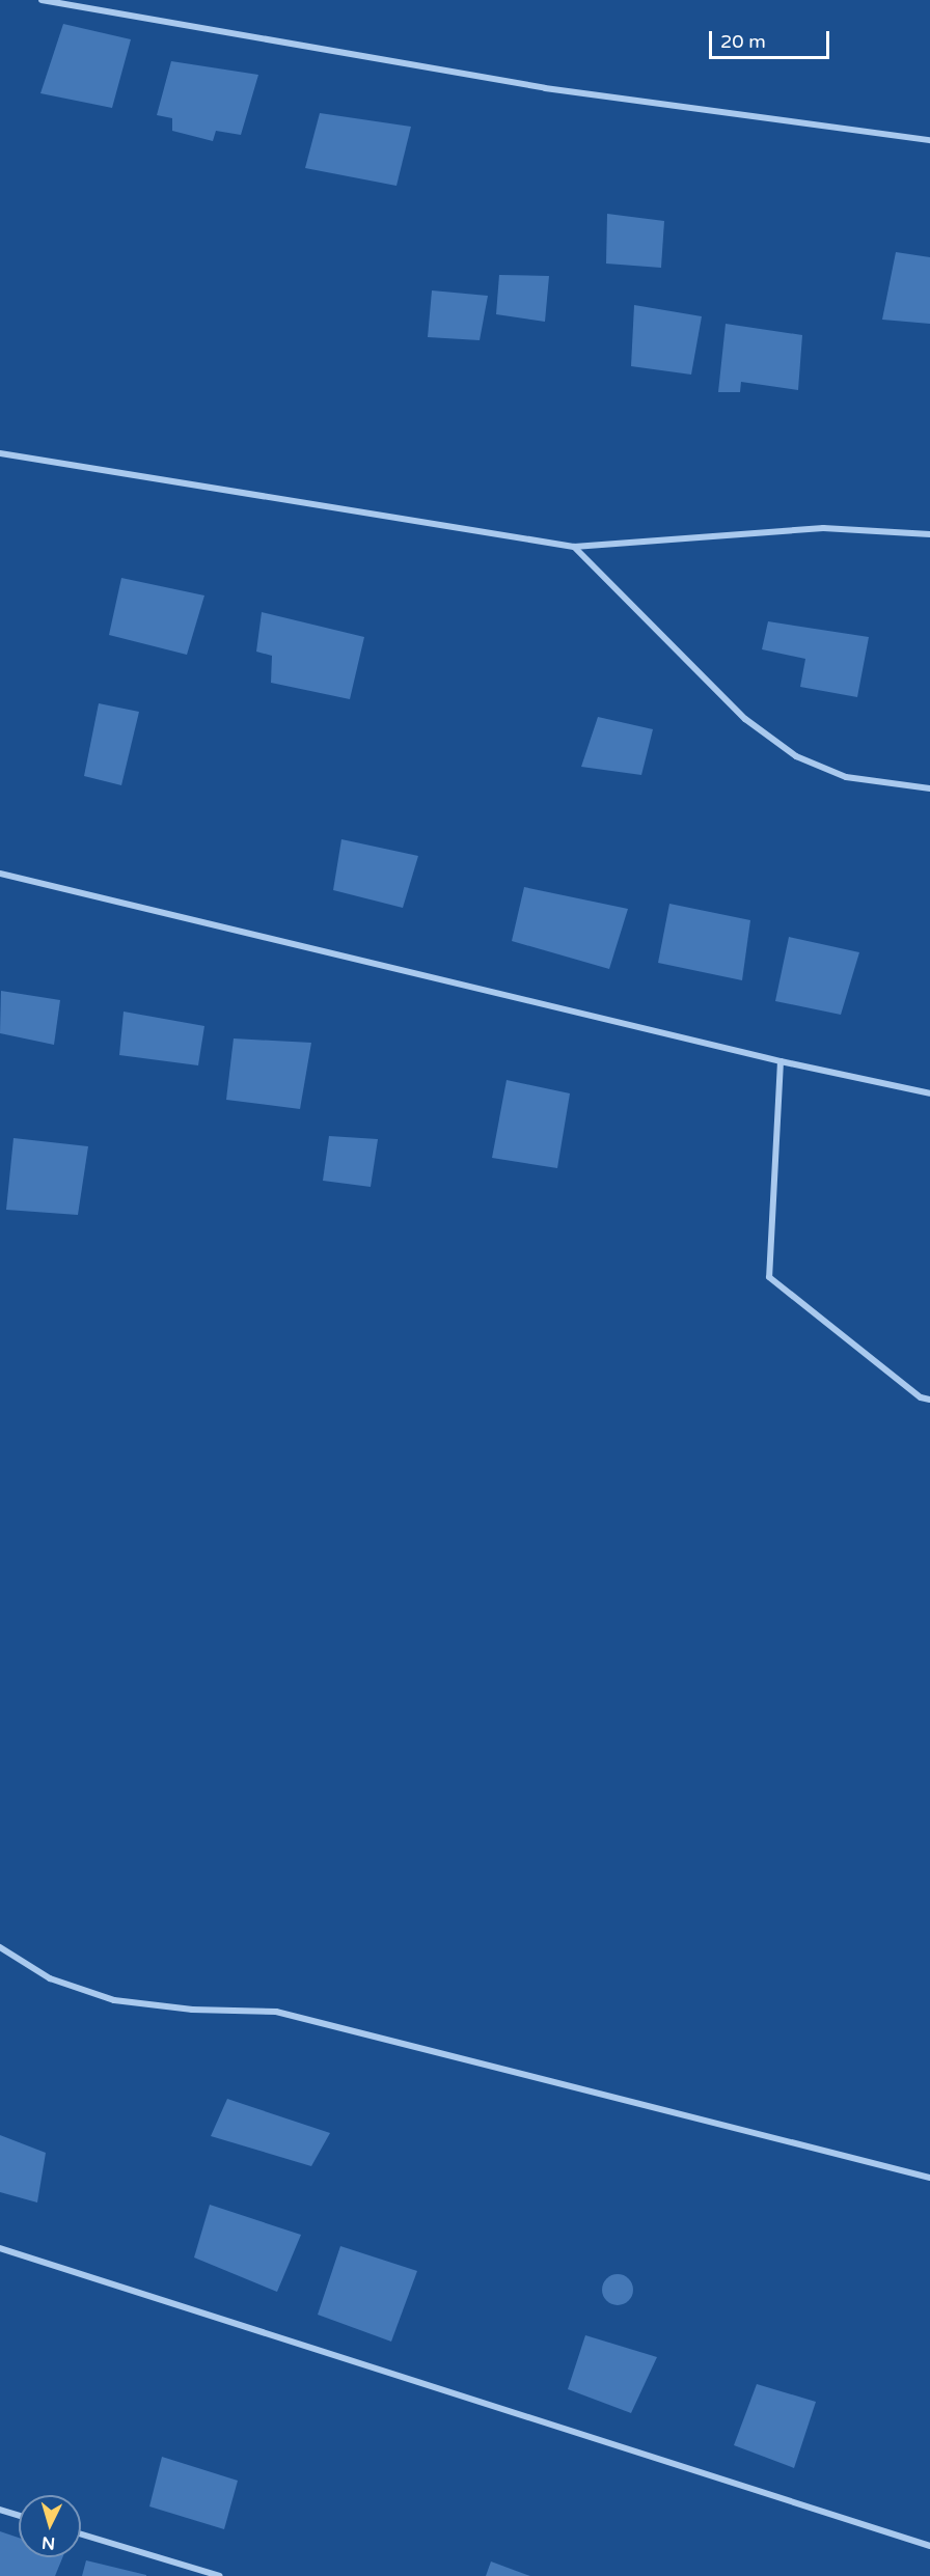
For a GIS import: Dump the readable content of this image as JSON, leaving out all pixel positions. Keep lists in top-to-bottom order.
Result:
{
  "scale_bar": "20 m",
  "north": "bottom"
}
